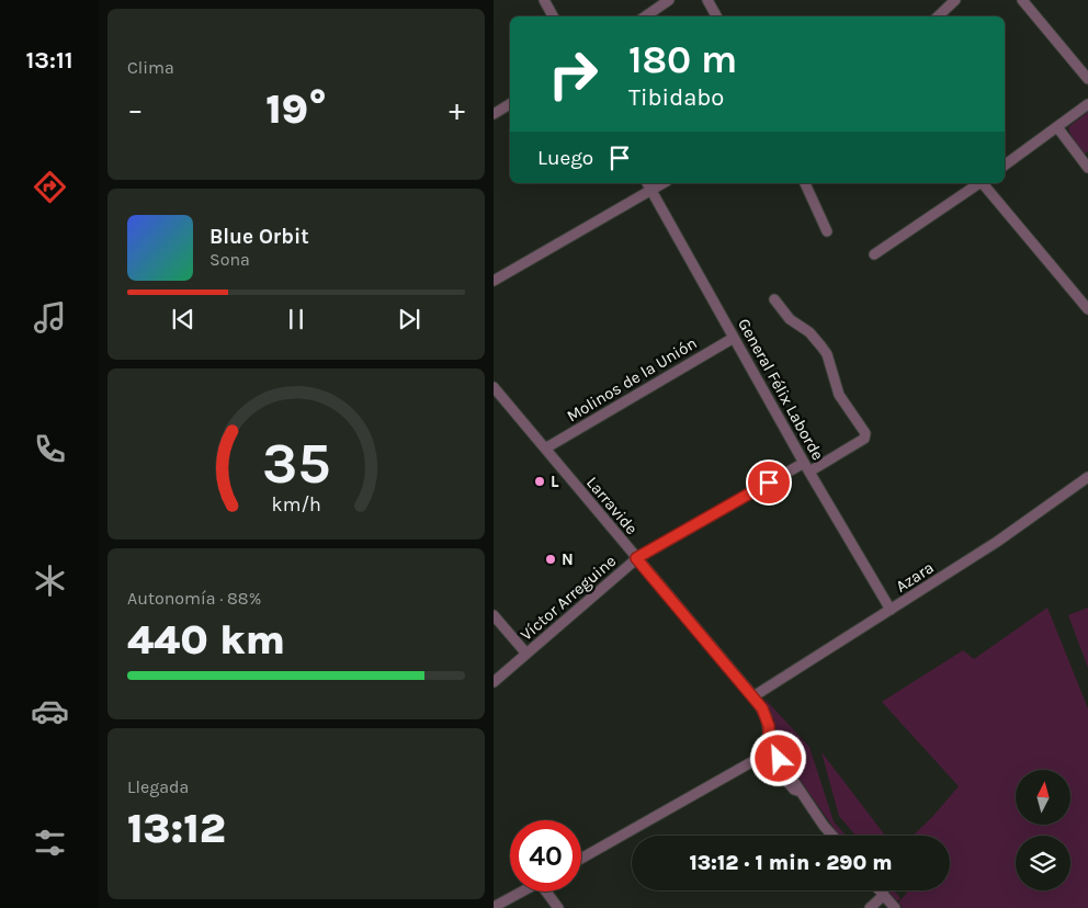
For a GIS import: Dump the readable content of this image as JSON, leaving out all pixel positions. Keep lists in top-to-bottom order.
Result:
{
  "streets": {
    "street": [
      "Molinos de la Unión",
      "General Félix Laborde",
      "Larravide",
      "Azara",
      "Víctor Arreguine"
    ]
  },
  "crossings": [
    ["Molinos de la Unión", "General Félix Laborde"],
    ["Molinos de la Unión", "Larravide"],
    ["General Félix Laborde", "Azara"],
    ["General Félix Laborde", "Víctor Arreguine"],
    ["Larravide", "Azara"],
    ["Larravide", "Víctor Arreguine"]
  ],
  "places": ["L", "N"],
  "north": "top",
  "page": {
    "tabs": "13:11",
    "tile": [
      "Clima",
      ["Autonomía · 88%", "440 km"],
      ["Llegada", "13:12"]
    ],
    "turn": ["180 m", "Tibidabo"],
    "heat": ["−", "19°", "+"],
    "then": "Luego",
    "song": ["Blue Orbit", "Sona"],
    "limit": "40",
    "trip": "13:12 · 1 min · 290 m",
    "gauge": ["35", "km/h"]
  }
}
